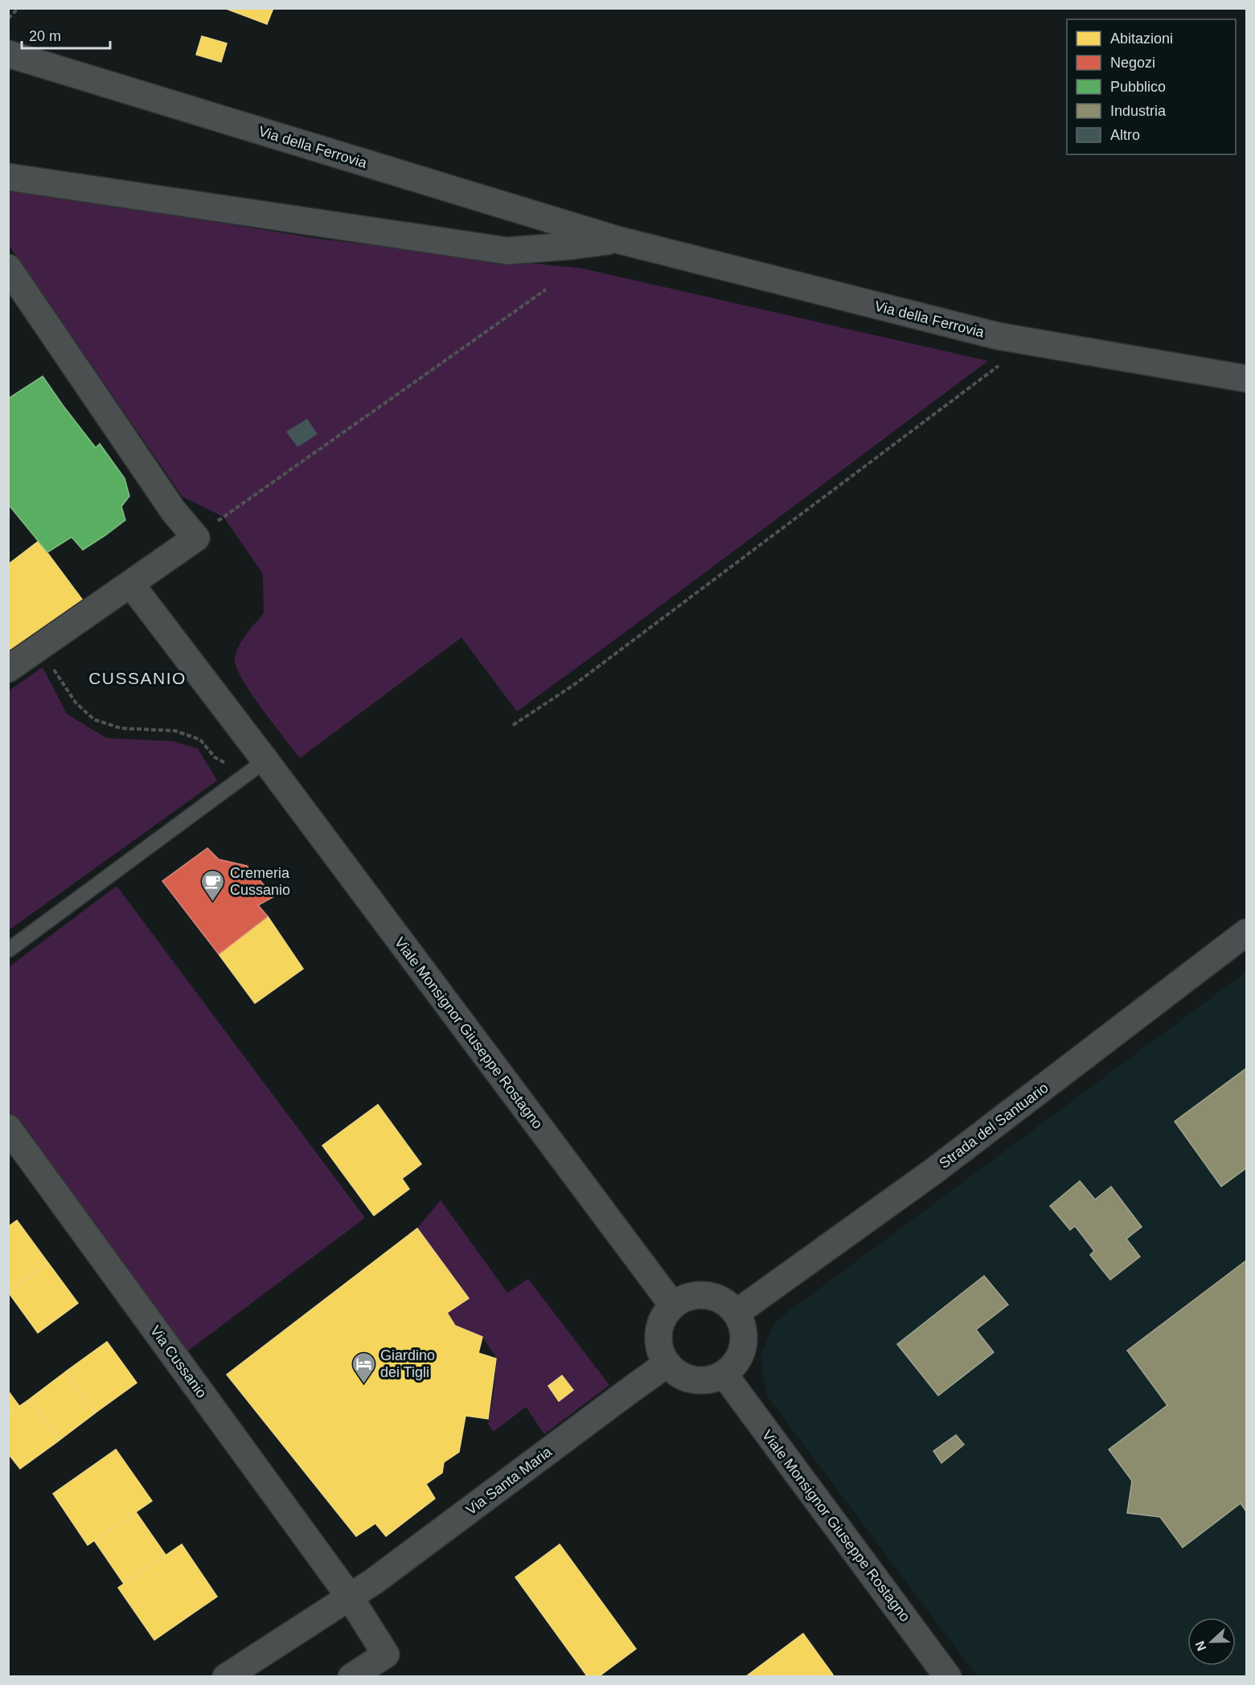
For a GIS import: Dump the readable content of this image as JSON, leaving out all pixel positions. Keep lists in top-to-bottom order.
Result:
{
  "streets": {
    "street": [
      "Via della Ferrovia",
      "Viale Monsignor Giuseppe Rostagno",
      "Strada del Santuario",
      "Via Cussanio",
      "Via Santa Maria"
    ]
  },
  "crossings": [
    ["Viale Monsignor Giuseppe Rostagno", "Strada del Santuario"],
    ["Viale Monsignor Giuseppe Rostagno", "Via Santa Maria"],
    ["Strada del Santuario", "Via Santa Maria"],
    ["Via Cussanio", "Via Santa Maria"]
  ],
  "districts": ["CUSSANIO"],
  "places": {
    "cafe": ["Cremeria Cussanio"],
    "hotel": ["Giardino dei Tigli"]
  },
  "legend": [
    "Abitazioni",
    "Negozi",
    "Pubblico",
    "Industria",
    "Altro"
  ],
  "scale_bar": "20 m",
  "north": "left"
}
